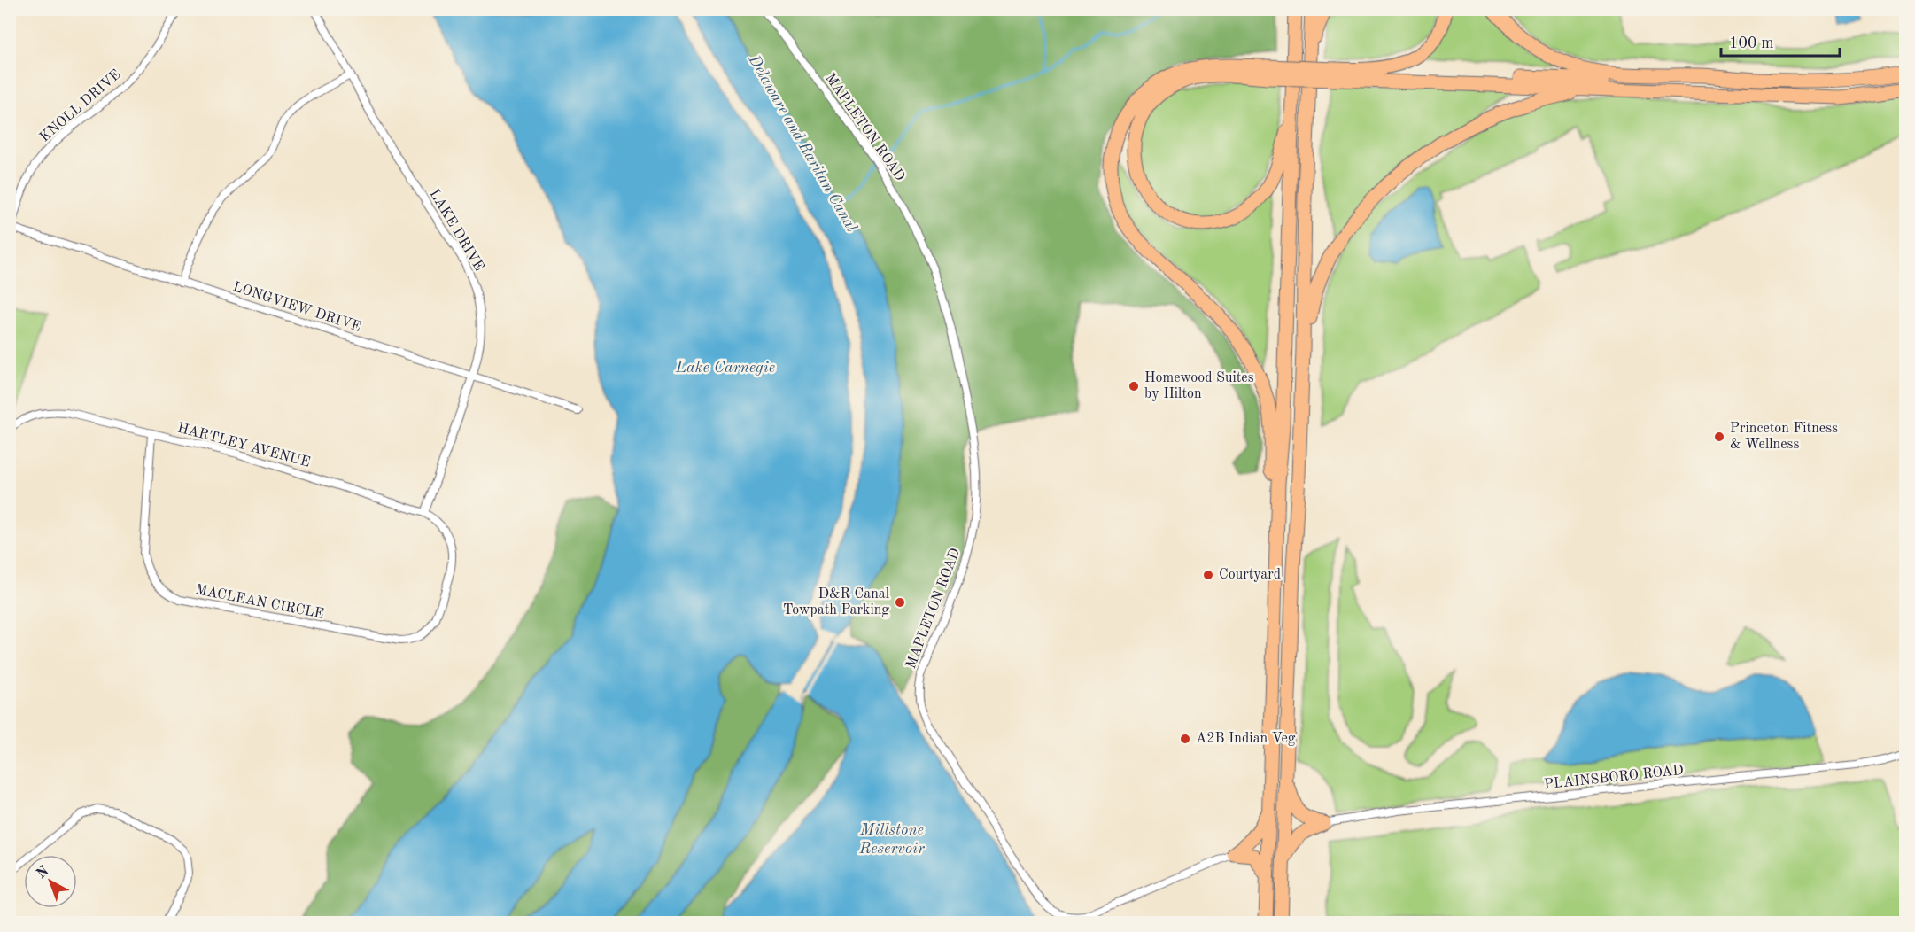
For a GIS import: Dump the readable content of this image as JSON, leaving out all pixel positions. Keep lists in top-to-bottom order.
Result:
{
  "streets": {
    "street": [
      "KNOLL DRIVE",
      "MAPLETON ROAD",
      "LAKE DRIVE",
      "LONGVIEW DRIVE",
      "HARTLEY AVENUE",
      "MACLEAN CIRCLE",
      "PLAINSBORO ROAD"
    ]
  },
  "crossings": [
    ["KNOLL DRIVE", "LONGVIEW DRIVE"],
    ["LAKE DRIVE", "LONGVIEW DRIVE"],
    ["LAKE DRIVE", "HARTLEY AVENUE"],
    ["HARTLEY AVENUE", "MACLEAN CIRCLE"]
  ],
  "water": ["Delaware and Raritan Canal", "Lake Carnegie", "Millstone Reservoir"],
  "places": [
    "Homewood Suites by Hilton",
    "Princeton Fitness & Wellness",
    "Courtyard",
    "D&R Canal Towpath Parking",
    "A2B Indian Veg"
  ],
  "scale_bar": "100 m",
  "north": "top left"
}
